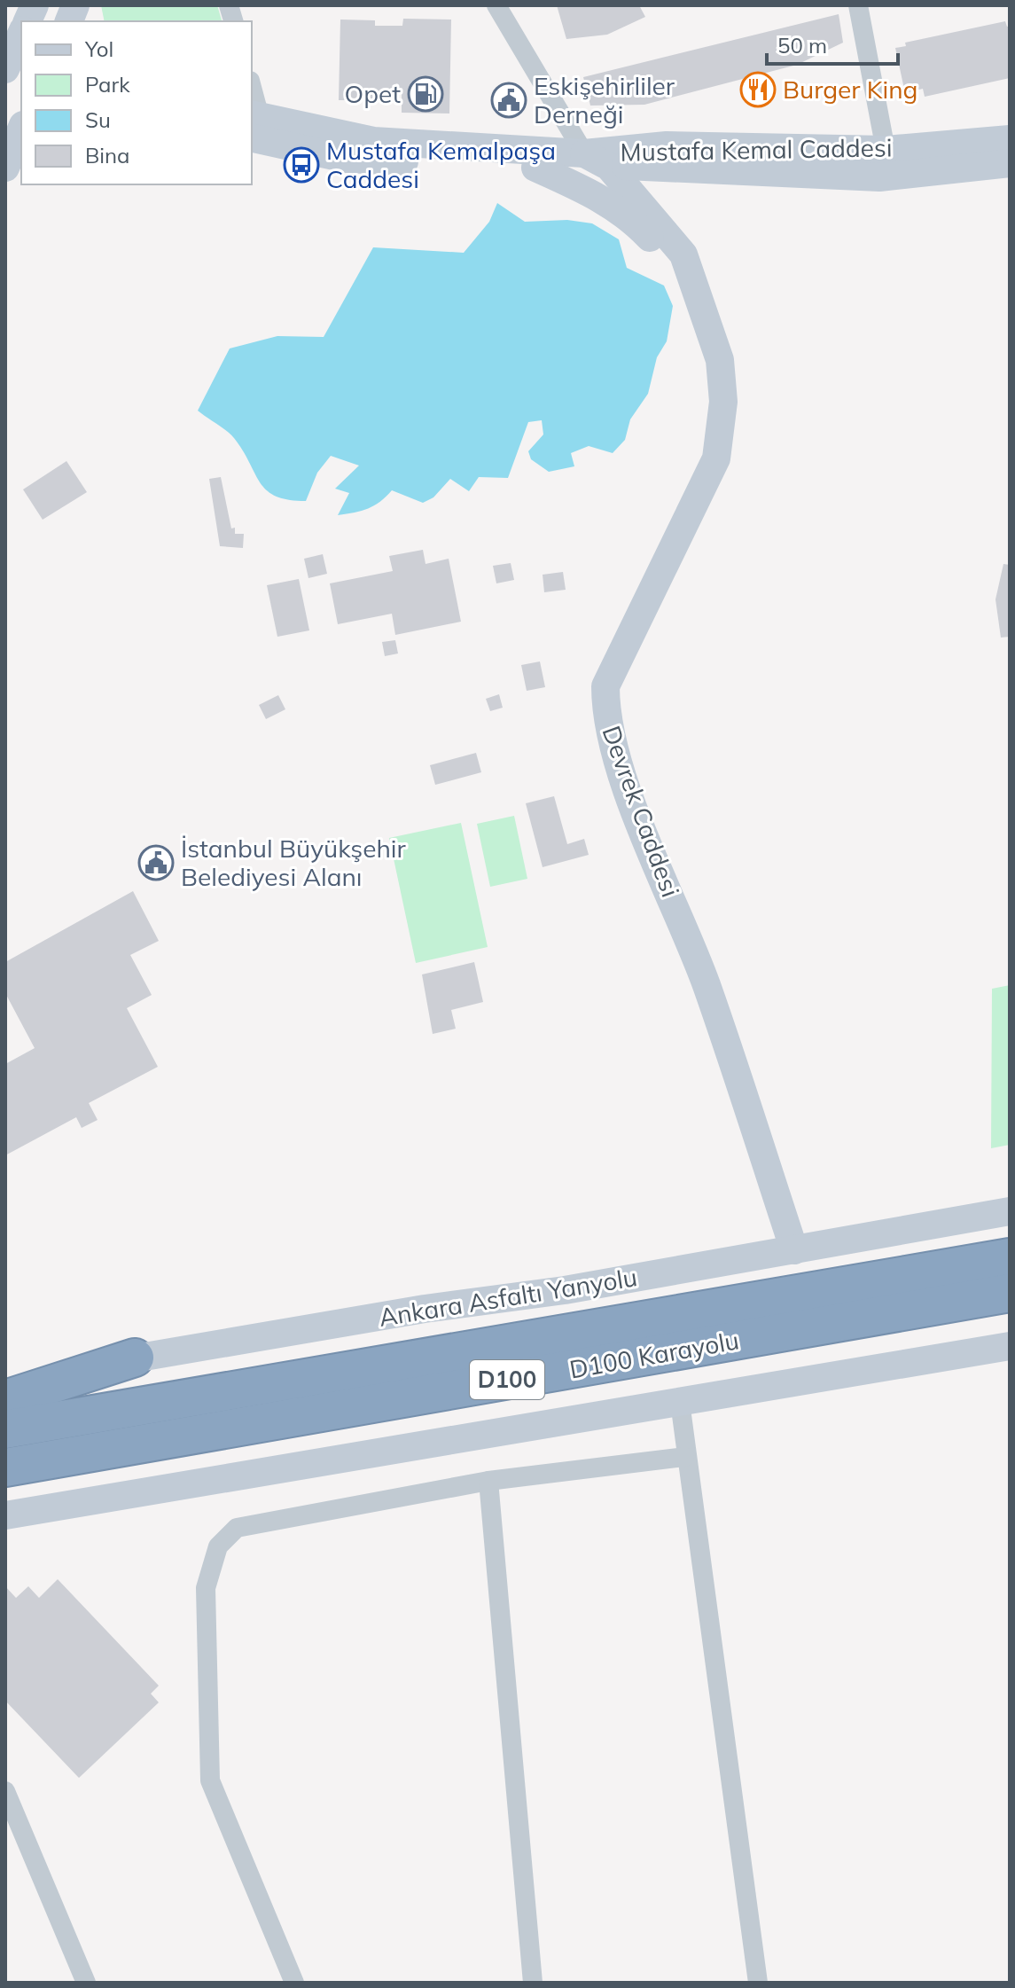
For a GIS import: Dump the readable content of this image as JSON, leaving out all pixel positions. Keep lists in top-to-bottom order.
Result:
{
  "streets": {
    "highway": ["D100 Karayolu", "D100"],
    "street": ["Mustafa Kemal Caddesi", "Devrek Caddesi", "Ankara Asfaltı Yanyolu"]
  },
  "crossings": [
    ["Mustafa Kemal Caddesi", "Devrek Caddesi"],
    ["Devrek Caddesi", "Ankara Asfaltı Yanyolu"]
  ],
  "places": {
    "restaurant": ["Burger King"],
    "fuel station": ["Opet"],
    "public building": ["Eskişehirliler Derneği", "İstanbul Büyükşehir Belediyesi Alanı"],
    "bus stop": ["Mustafa Kemalpaşa Caddesi̇"]
  },
  "legend": [
    "Yol",
    "Park",
    "Su",
    "Bina"
  ],
  "scale_bar": "50 m"
}
